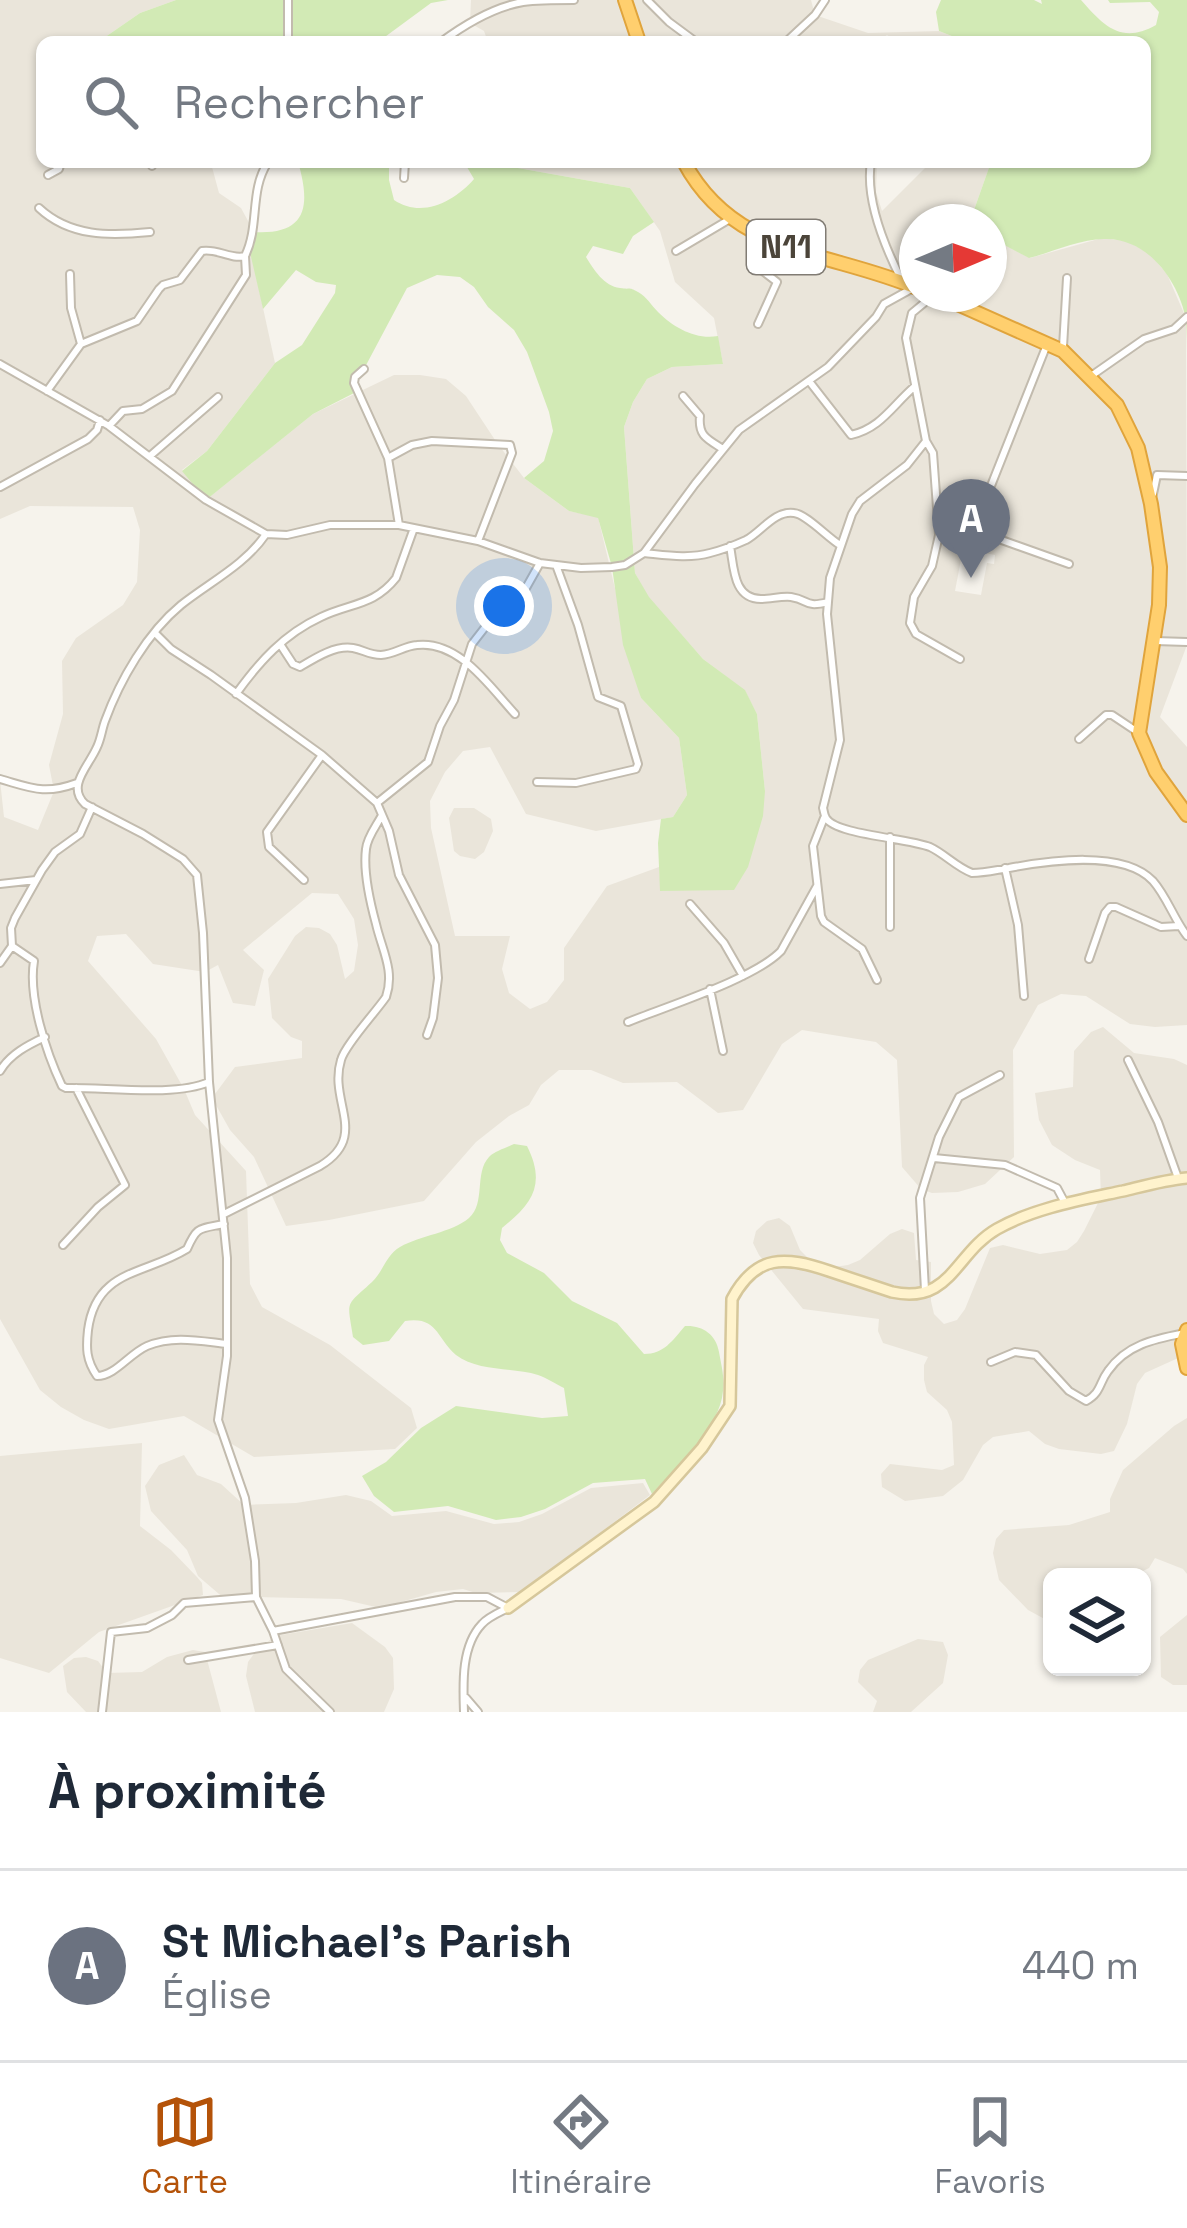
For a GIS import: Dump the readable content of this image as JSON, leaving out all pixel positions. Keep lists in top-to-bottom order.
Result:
{
  "streets": {
    "highway": ["N11"]
  },
  "north": "right",
  "page": {
    "search": "Rechercher",
    "pins": "A",
    "heading": "À proximité",
    "list": [
      {
        "mark": "A",
        "name": "St Michael's Parish",
        "note": "Église",
        "value": "440 m"
      }
    ],
    "nav": ["Carte", "Itinéraire", "Favoris"]
  }
}
